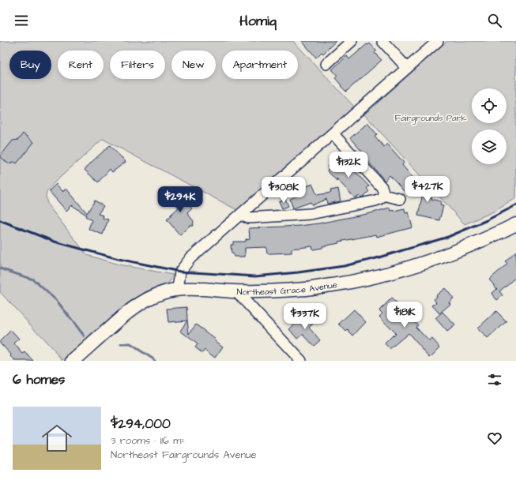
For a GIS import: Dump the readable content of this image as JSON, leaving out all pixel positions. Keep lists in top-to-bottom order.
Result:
{
  "streets": {
    "main road": ["Northeast Grace Avenue"]
  },
  "parks": ["Fairgrounds Park"],
  "page": {
    "header": "Homiq",
    "chip": [
      "Buy",
      "Rent",
      "Filters",
      "New",
      "Apartment"
    ],
    "price": [
      "$132K",
      "$427K",
      "$308K",
      "$294K",
      "$181K",
      "$337K"
    ],
    "heading": "6 homes",
    "list": [
      {
        "name": "$294,000",
        "note": "3 rooms · 116 m² · Northeast Fairgrounds Avenue"
      }
    ]
  }
}
